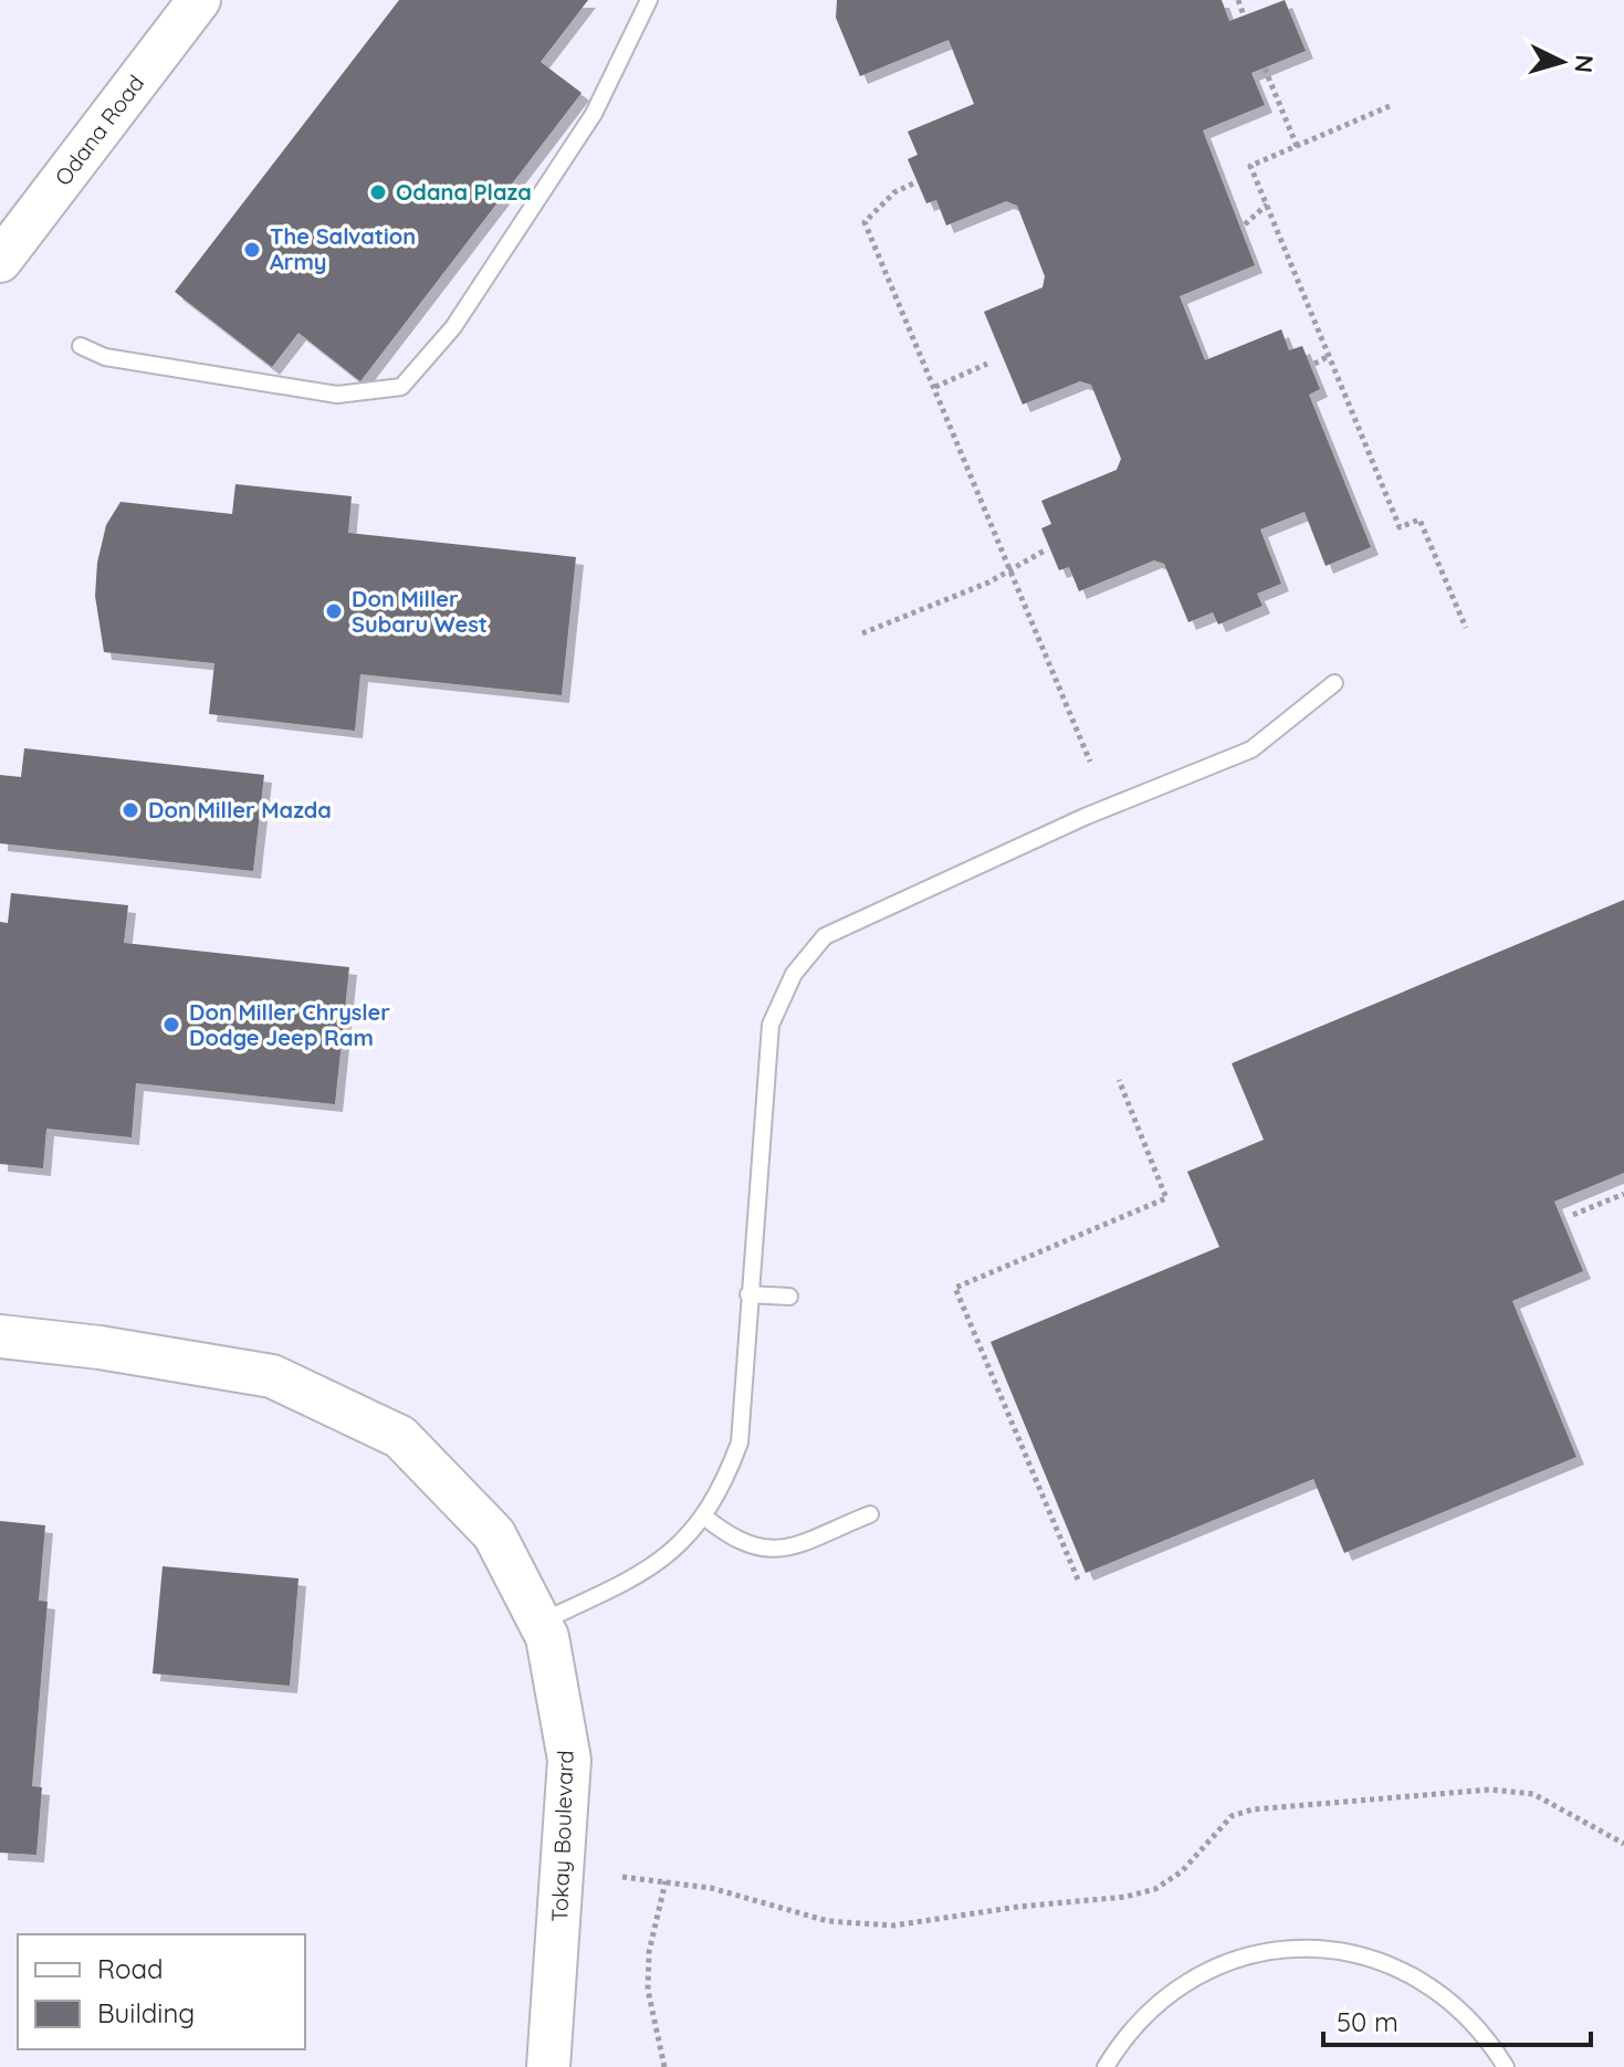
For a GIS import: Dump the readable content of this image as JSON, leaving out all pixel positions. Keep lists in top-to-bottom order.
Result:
{
  "streets": {
    "street": ["Odana Road", "Tokay Boulevard"]
  },
  "places": [
    "Odana Plaza",
    "The Salvation Army",
    "Don Miller Subaru West",
    "Don Miller Mazda",
    "Don Miller Chrysler Dodge Jeep Ram"
  ],
  "legend": ["Road", "Building"],
  "scale_bar": "50 m",
  "north": "right"
}
